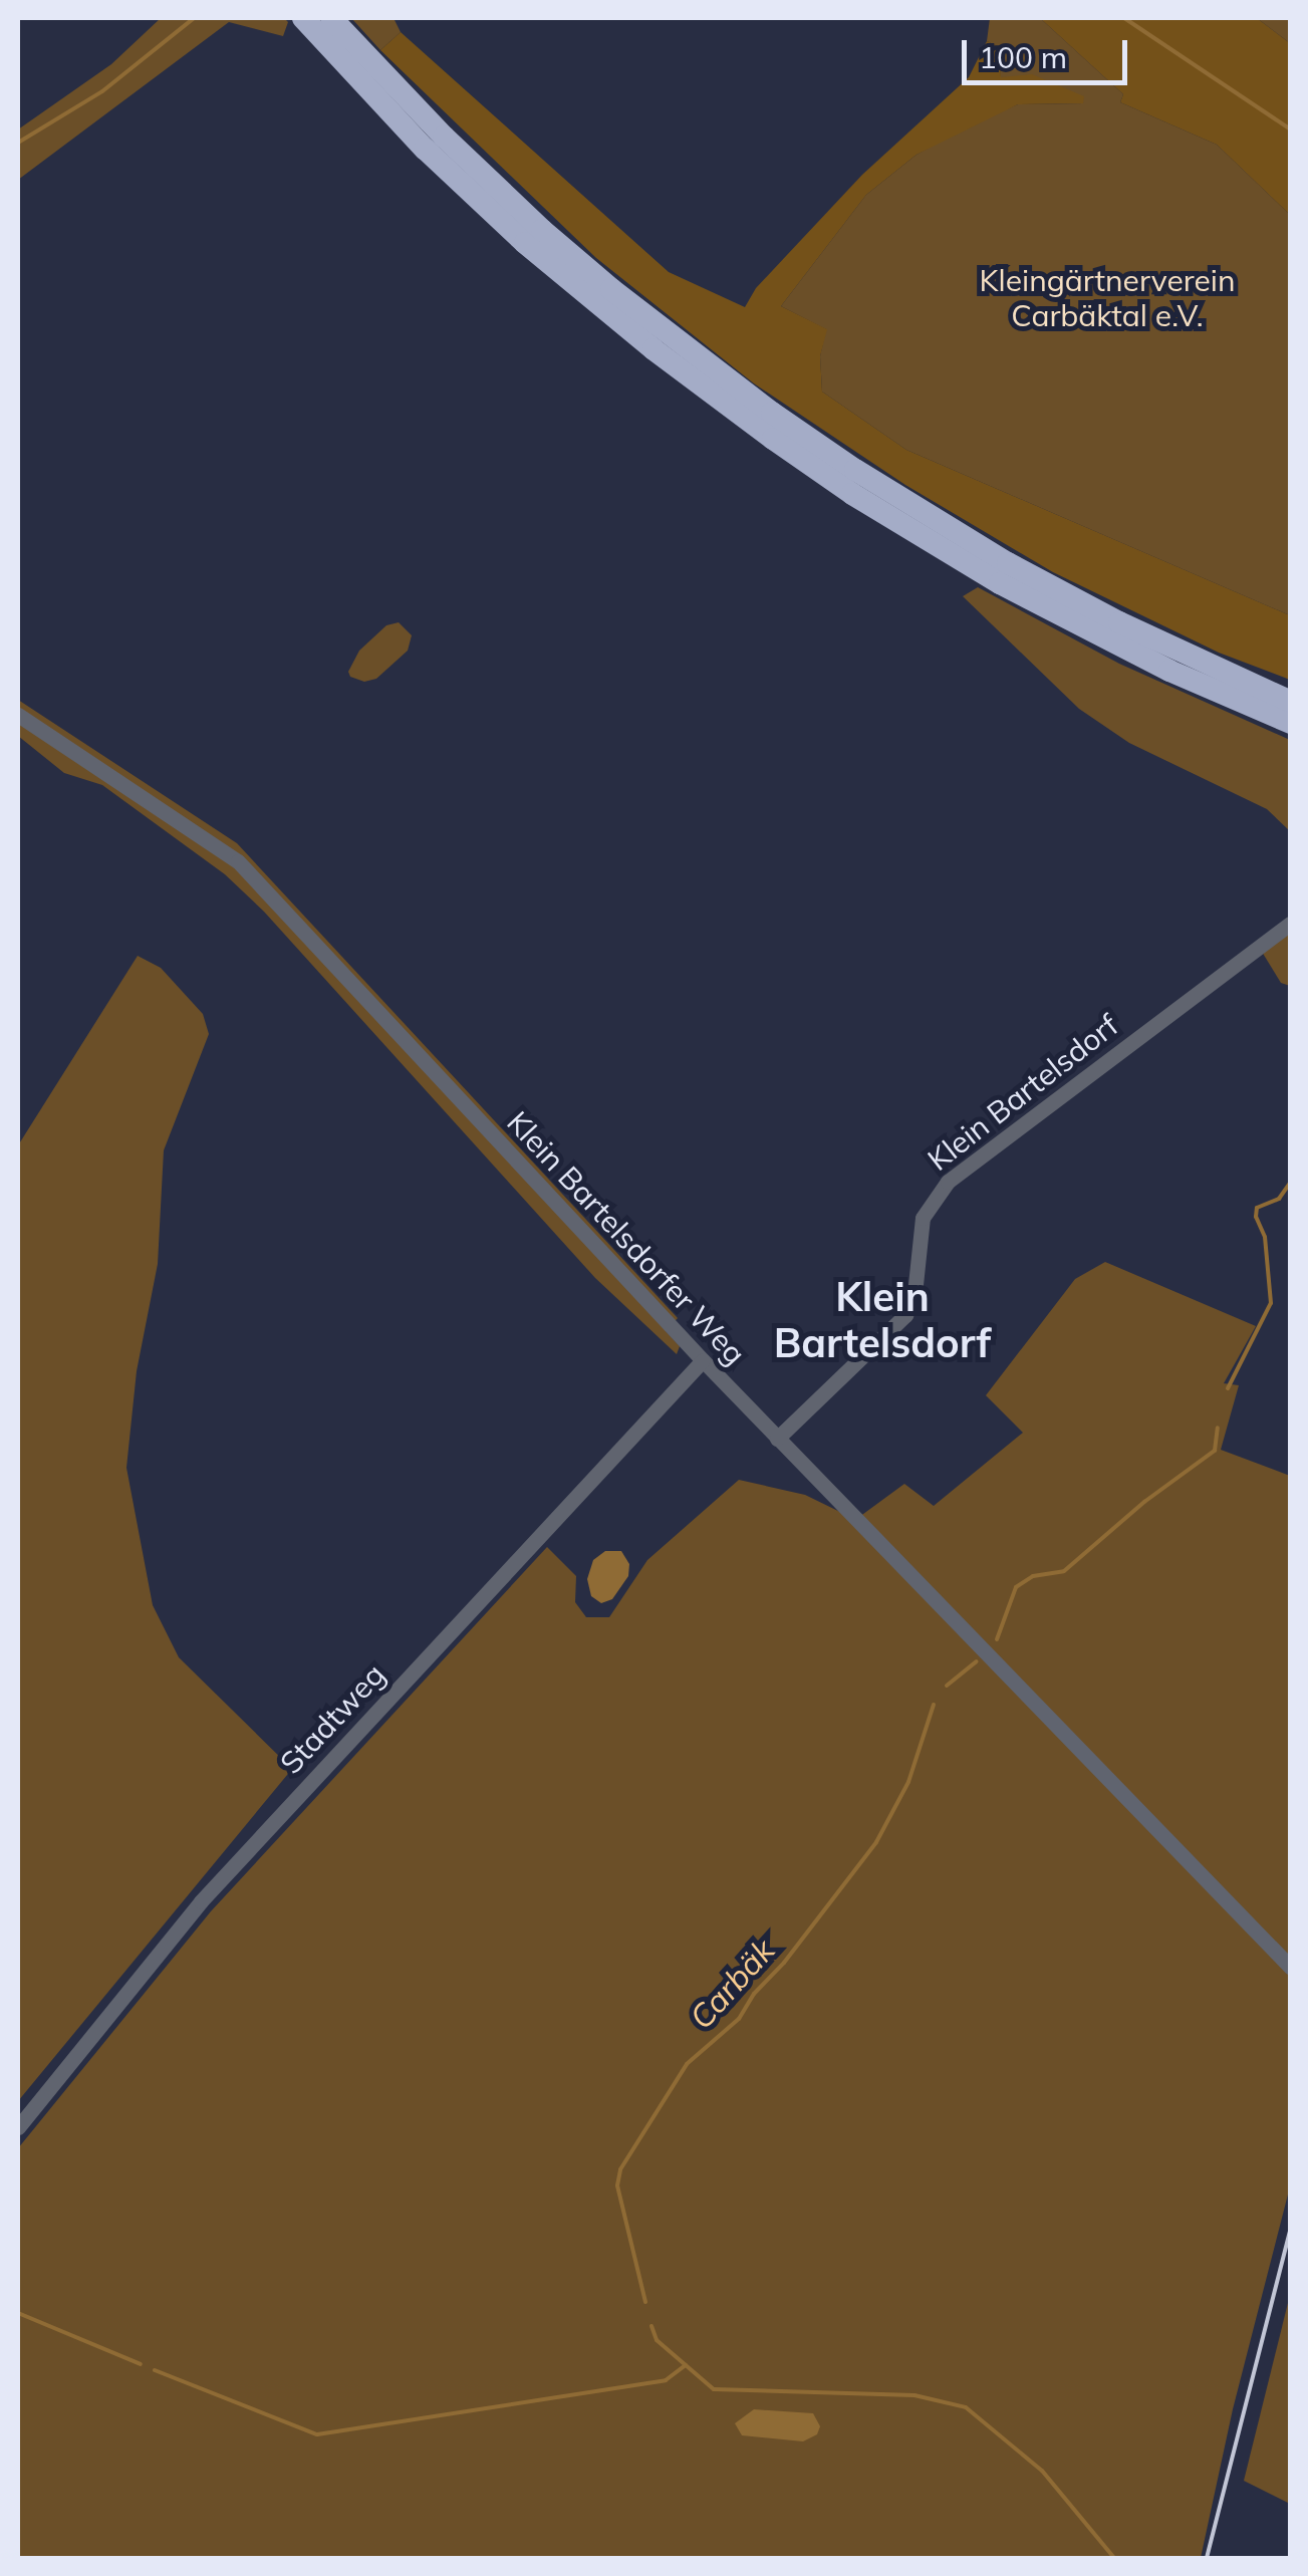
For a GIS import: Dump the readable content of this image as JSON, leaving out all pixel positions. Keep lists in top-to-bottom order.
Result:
{
  "streets": {
    "street": ["Klein Bartelsdorf", "Klein Bartelsdorfer Weg", "Stadtweg"]
  },
  "crossings": [
    ["Klein Bartelsdorf", "Klein Bartelsdorfer Weg"],
    ["Klein Bartelsdorfer Weg", "Stadtweg"]
  ],
  "districts": ["Klein Bartelsdorf"],
  "water": ["Carbäk"],
  "parks": ["Kleingärtnerverein Carbäktal e.V."],
  "scale_bar": "100 m"
}
